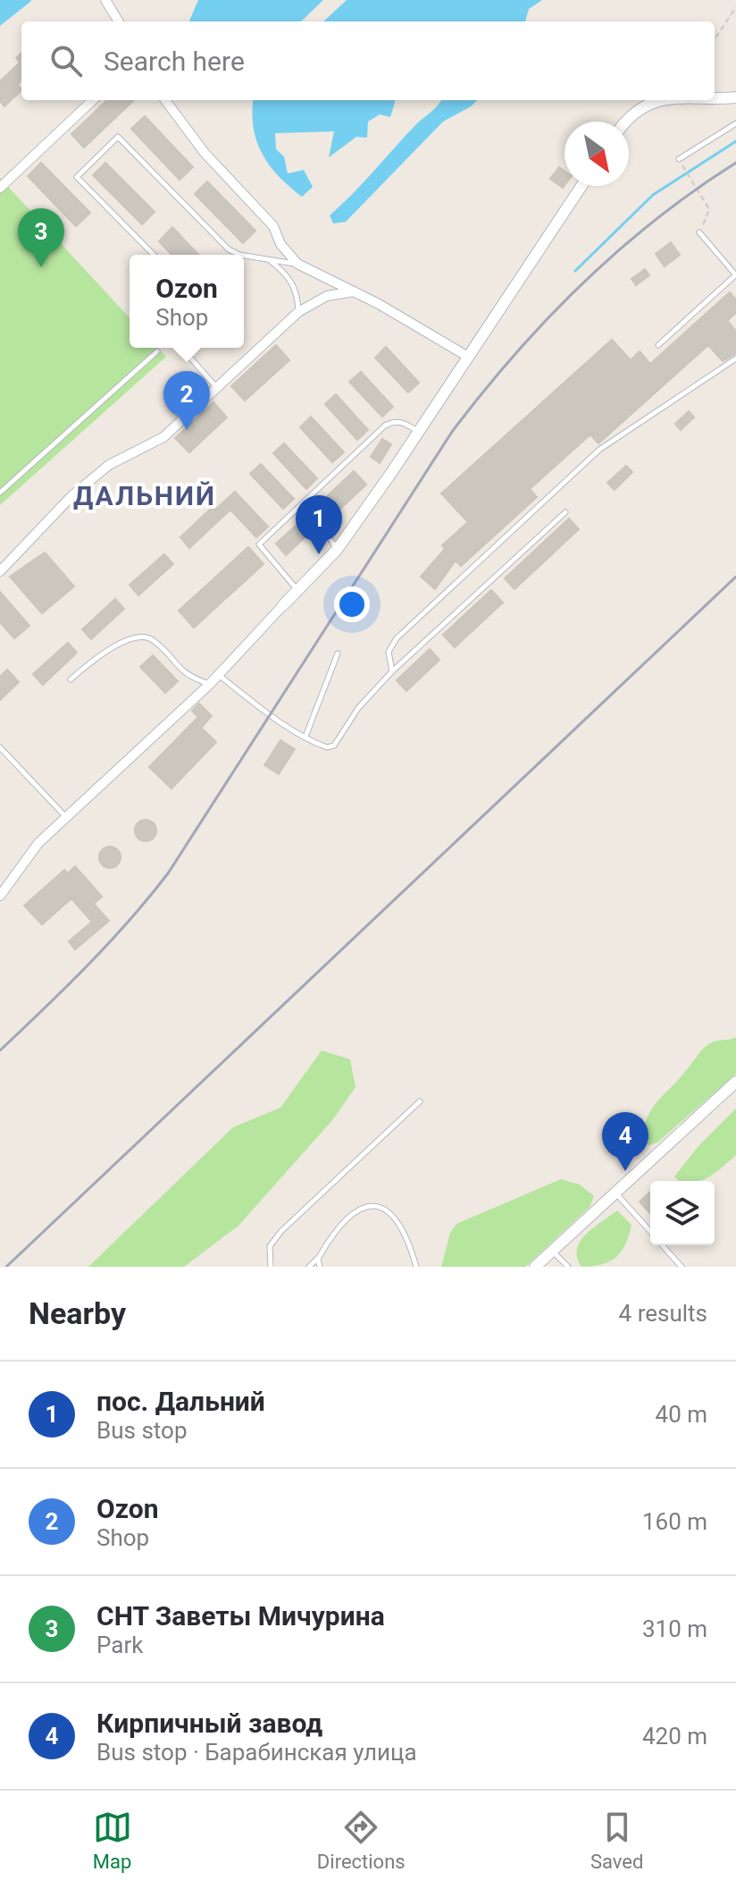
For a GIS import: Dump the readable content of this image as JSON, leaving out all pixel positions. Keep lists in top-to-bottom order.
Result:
{
  "districts": ["ДАЛЬНИЙ"],
  "north": "bottom right",
  "page": {
    "search": "Search here",
    "pins": [
      "3",
      "2",
      "1",
      "4"
    ],
    "popup": ["Ozon", "Shop"],
    "heading": ["Nearby", "4 results"],
    "list": [
      {
        "mark": "1",
        "name": "пос. Дальний",
        "note": "Bus stop",
        "value": "40 m"
      },
      {
        "mark": "2",
        "name": "Ozon",
        "note": "Shop",
        "value": "160 m"
      },
      {
        "mark": "3",
        "name": "СНТ Заветы Мичурина",
        "note": "Park",
        "value": "310 m"
      },
      {
        "mark": "4",
        "name": "Кирпичный завод",
        "note": "Bus stop · Барабинская улица",
        "value": "420 m"
      }
    ],
    "nav": ["Map", "Directions", "Saved"]
  }
}
